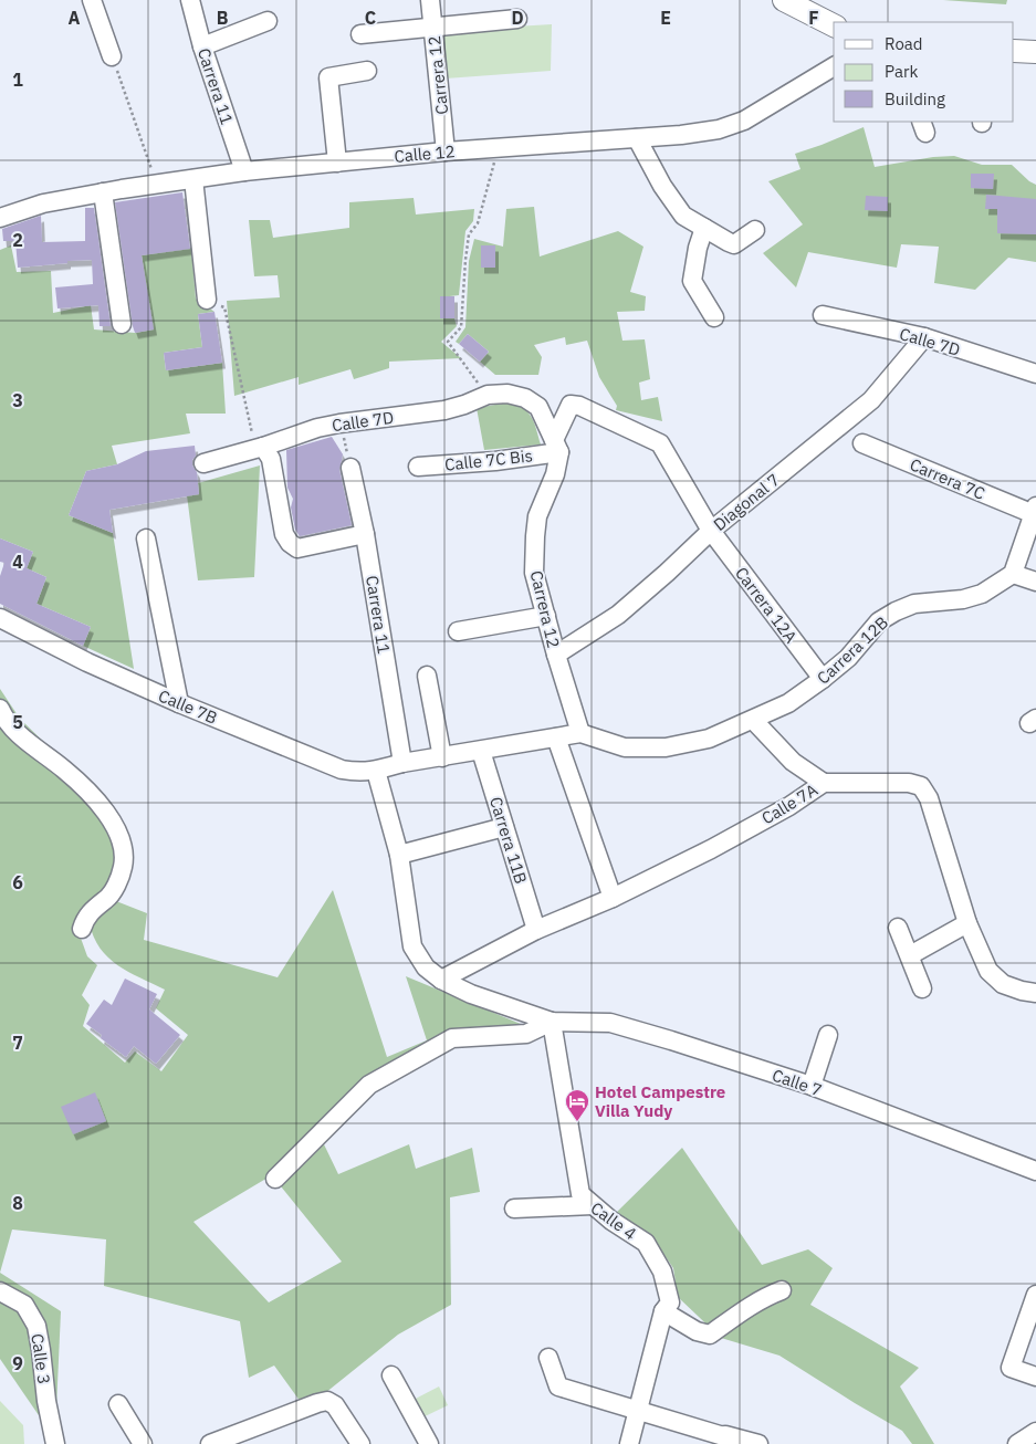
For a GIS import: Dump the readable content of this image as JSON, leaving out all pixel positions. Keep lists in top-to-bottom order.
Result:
{
  "streets": {
    "street": [
      "Carrera 12",
      "Carrera 11",
      "Calle 12",
      "Calle 7D",
      "Calle 7C Bis",
      "Carrera 7C",
      "Diagonal 7",
      "Carrera 12A",
      "Carrera 12B",
      "Calle 7B",
      "Calle 7A",
      "Carrera 11B",
      "Calle 7",
      "Calle 4",
      "Calle 3"
    ]
  },
  "crossings": [
    ["Carrera 12", "Calle 12"],
    ["Carrera 12", "Calle 7D"],
    ["Carrera 12", "Calle 7C Bis"],
    ["Carrera 12", "Diagonal 7"],
    ["Carrera 12", "Carrera 12A"],
    ["Carrera 12", "Carrera 12B"],
    ["Carrera 11", "Calle 12"],
    ["Calle 7D", "Calle 7C Bis"],
    ["Calle 7D", "Diagonal 7"],
    ["Diagonal 7", "Carrera 12A"],
    ["Carrera 12A", "Carrera 12B"],
    ["Calle 7A", "Carrera 11B"],
    ["Calle 7", "Calle 4"]
  ],
  "places": {
    "hotel": ["Hotel Campestre Villa Yudy"]
  },
  "legend": ["Road", "Park", "Building"],
  "grid": {
    "columns": [
      "A",
      "B",
      "C",
      "D",
      "E",
      "F"
    ],
    "rows": [
      "1",
      "2",
      "3",
      "4",
      "5",
      "6",
      "7",
      "8",
      "9"
    ]
  }
}
